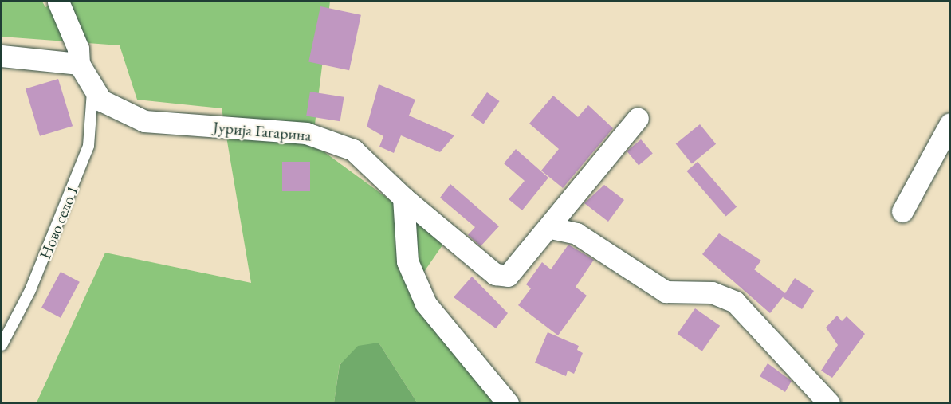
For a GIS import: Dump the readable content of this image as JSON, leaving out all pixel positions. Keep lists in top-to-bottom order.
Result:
{
  "streets": {
    "street": ["Јурија Гагарина"],
    "lane": ["Ново село 1"]
  },
  "crossings": [
    ["Јурија Гагарина", "Ново село 1"]
  ]
}
